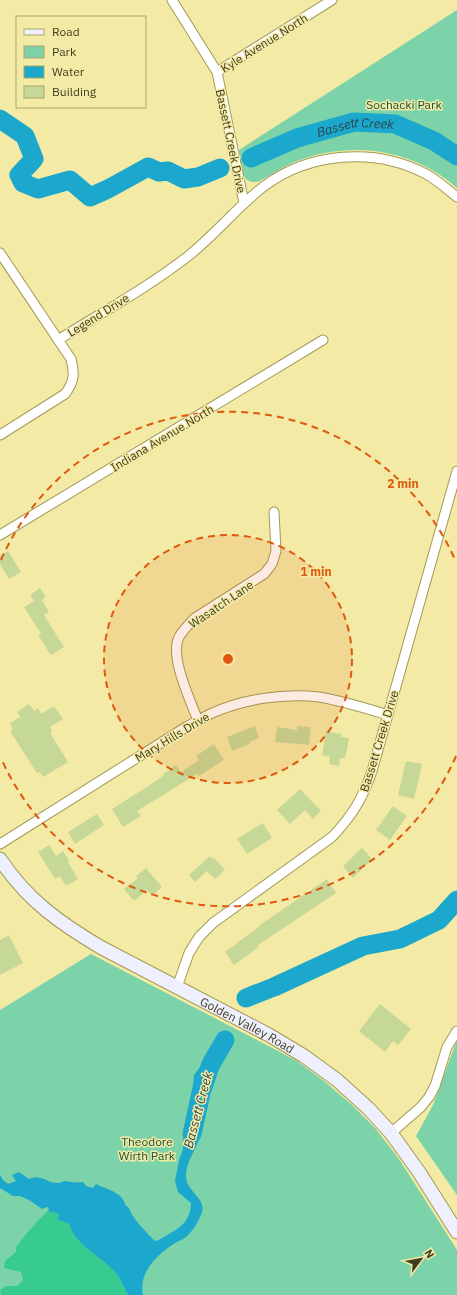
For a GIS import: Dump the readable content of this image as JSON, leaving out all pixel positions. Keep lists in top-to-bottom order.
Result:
{
  "streets": {
    "street": [
      "Kyle Avenue North",
      "Bassett Creek Drive",
      "Legend Drive",
      "Indiana Avenue North",
      "Wasatch Lane",
      "Mary Hills Drive",
      "Golden Valley Road"
    ]
  },
  "crossings": [
    ["Kyle Avenue North", "Bassett Creek Drive"],
    ["Bassett Creek Drive", "Legend Drive"],
    ["Bassett Creek Drive", "Mary Hills Drive"],
    ["Bassett Creek Drive", "Golden Valley Road"],
    ["Wasatch Lane", "Mary Hills Drive"]
  ],
  "water": ["Bassett Creek"],
  "parks": ["Sochacki Park", "Theodore Wirth Park"],
  "legend": [
    "Road",
    "Park",
    "Water",
    "Building"
  ],
  "north": "top right",
  "rings": ["2 min", "1 min"]
}
